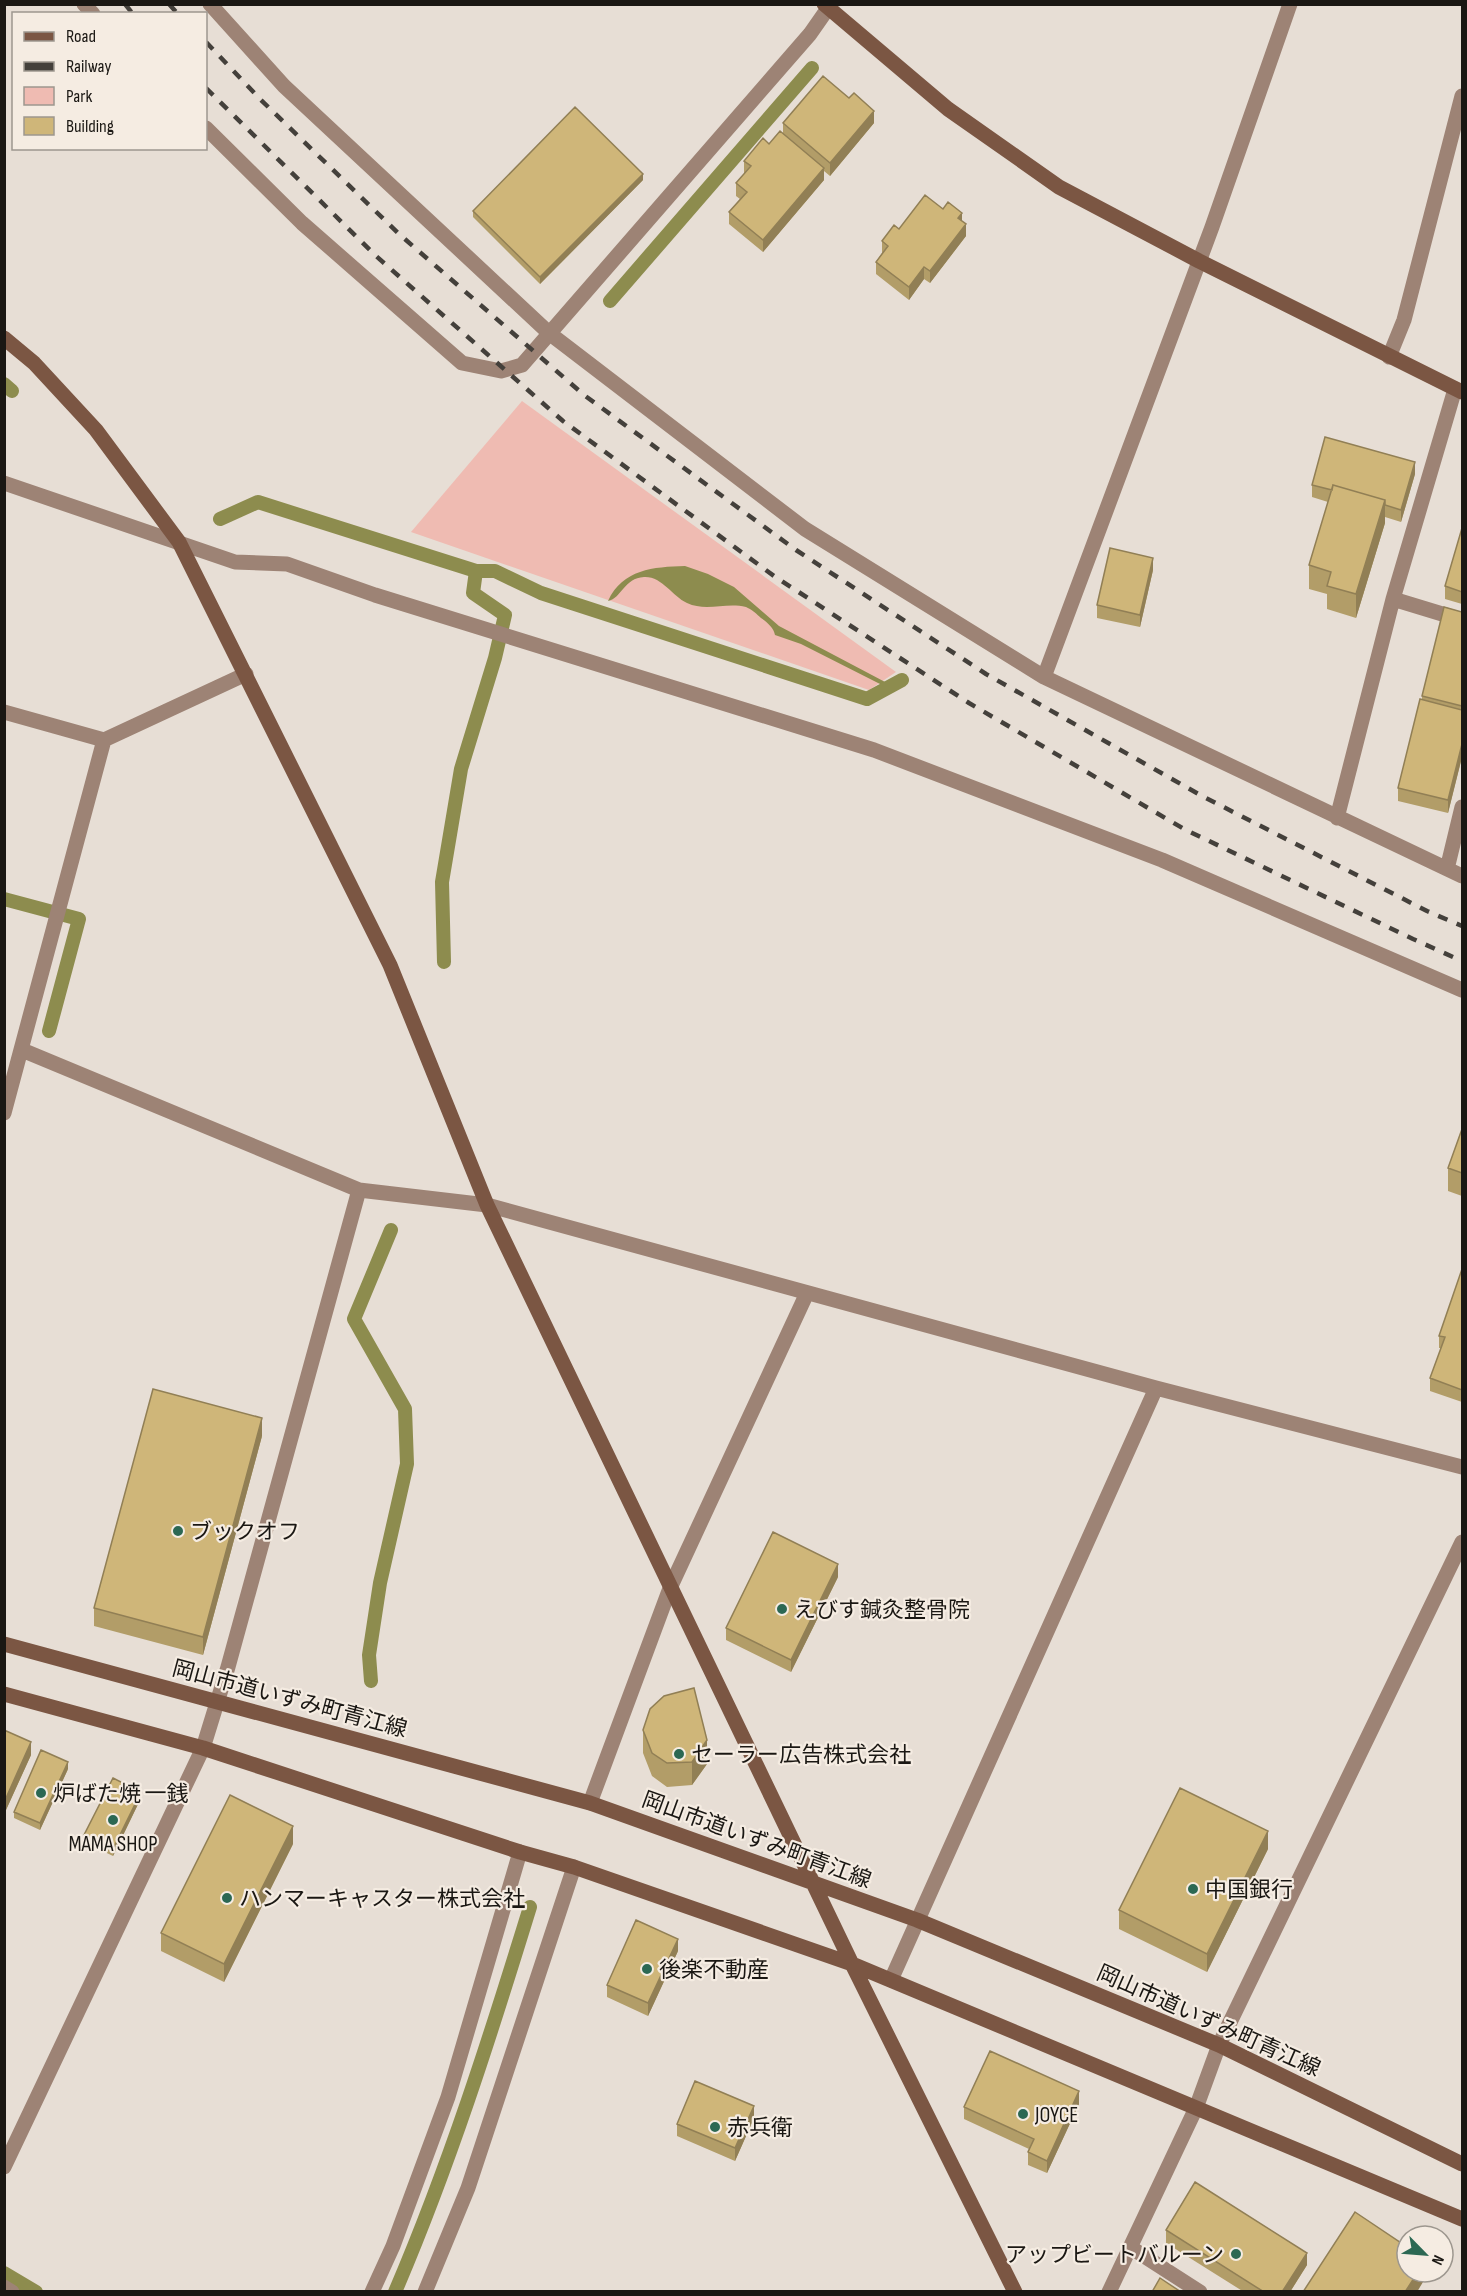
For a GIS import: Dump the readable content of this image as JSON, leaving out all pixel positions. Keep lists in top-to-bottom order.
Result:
{
  "streets": {
    "street": ["岡山市道いずみ町青江線"]
  },
  "places": [
    "ブックオフ",
    "えびす鍼灸整骨院",
    "セーラー広告株式会社",
    "炉ばた焼 一銭",
    "MAMA SHOP",
    "中国銀行",
    "ハンマーキャスター株式会社",
    "後楽不動産",
    "JOYCE",
    "赤兵衛",
    "アップビートバルーン"
  ],
  "legend": [
    "Road",
    "Railway",
    "Park",
    "Building"
  ],
  "north": "bottom right"
}
